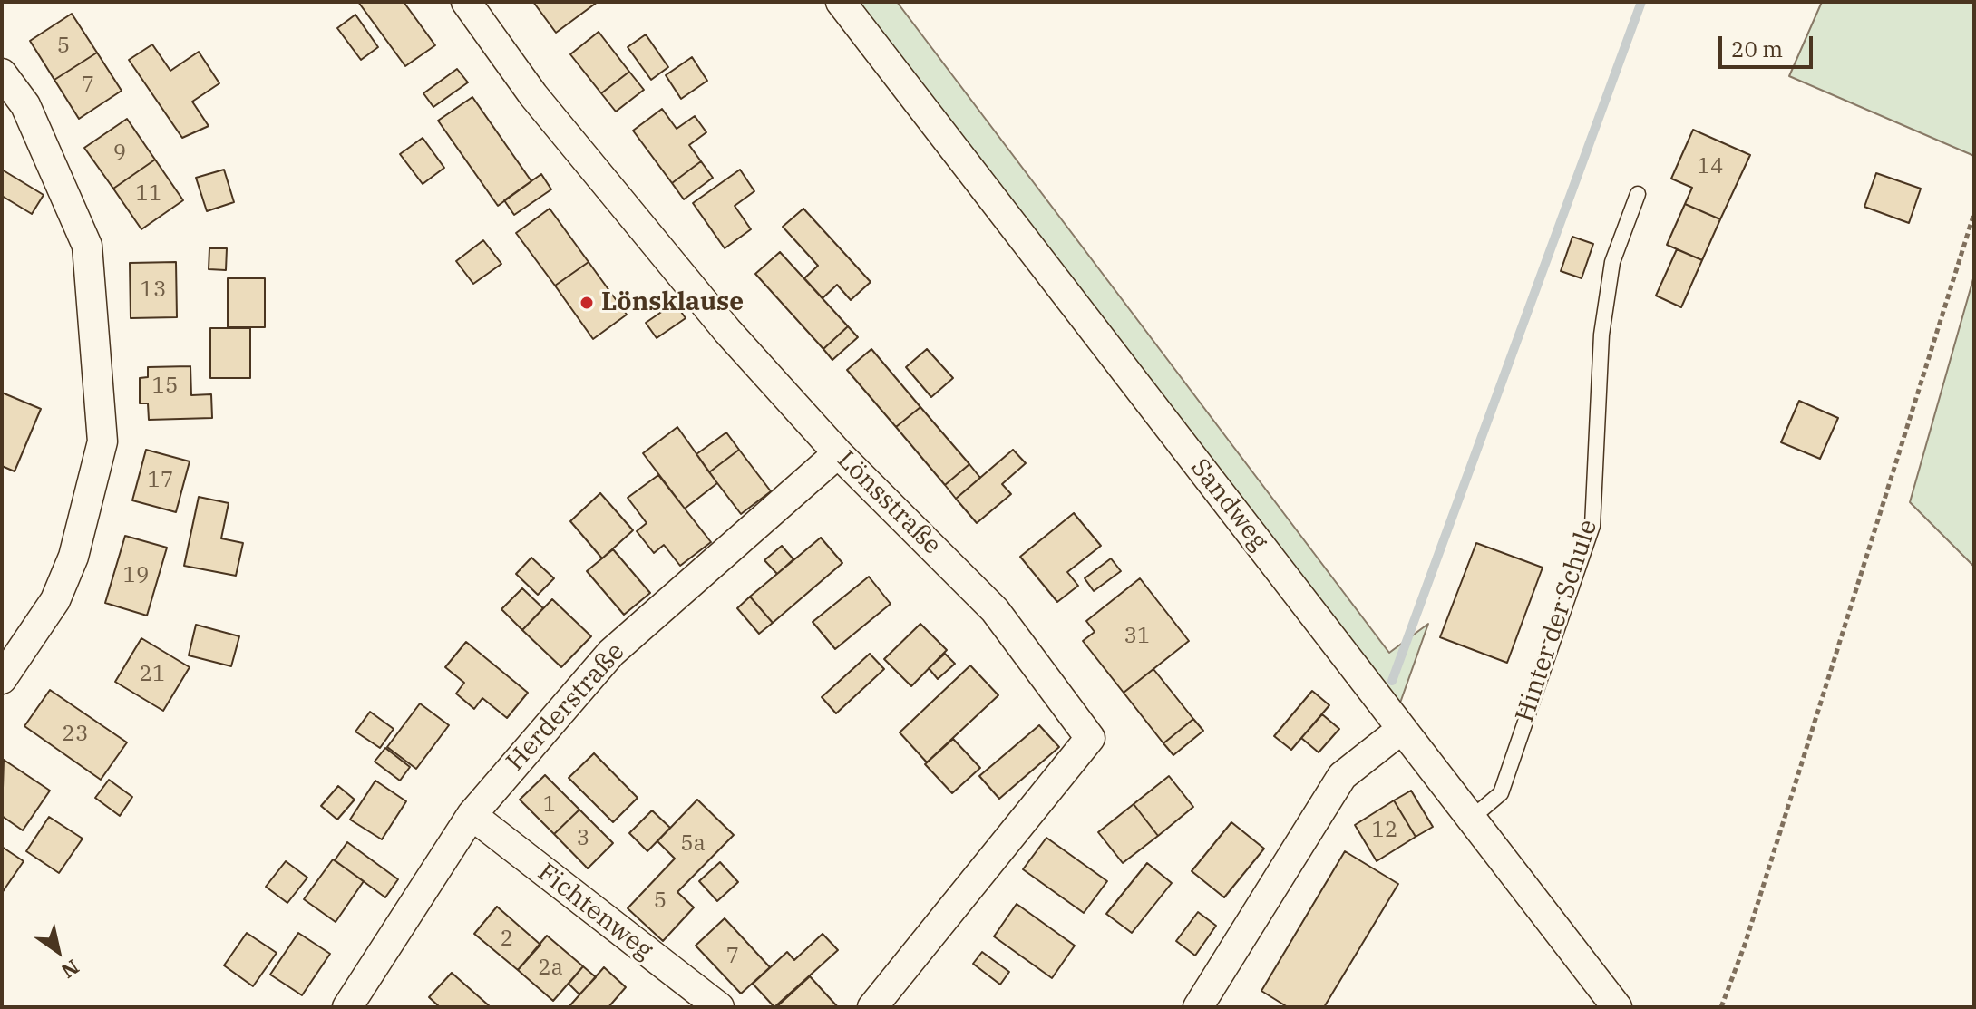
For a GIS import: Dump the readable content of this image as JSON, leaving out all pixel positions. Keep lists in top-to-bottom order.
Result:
{
  "streets": {
    "street": [
      "Lönsstraße",
      "Sandweg",
      "Herderstraße",
      "Fichtenweg"
    ],
    "lane": ["Hinter der Schule"]
  },
  "crossings": [
    ["Lönsstraße", "Herderstraße"],
    ["Sandweg", "Hinter der Schule"],
    ["Herderstraße", "Fichtenweg"]
  ],
  "places": ["Lönsklause"],
  "house_numbers": [
    "5",
    "7",
    "9",
    "14",
    "11",
    "13",
    "15",
    "17",
    "19",
    "31",
    "21",
    "23",
    "1",
    "12",
    "3",
    "5a",
    "5",
    "2",
    "7",
    "2a"
  ],
  "scale_bar": "20 m",
  "north": "bottom right"
}
